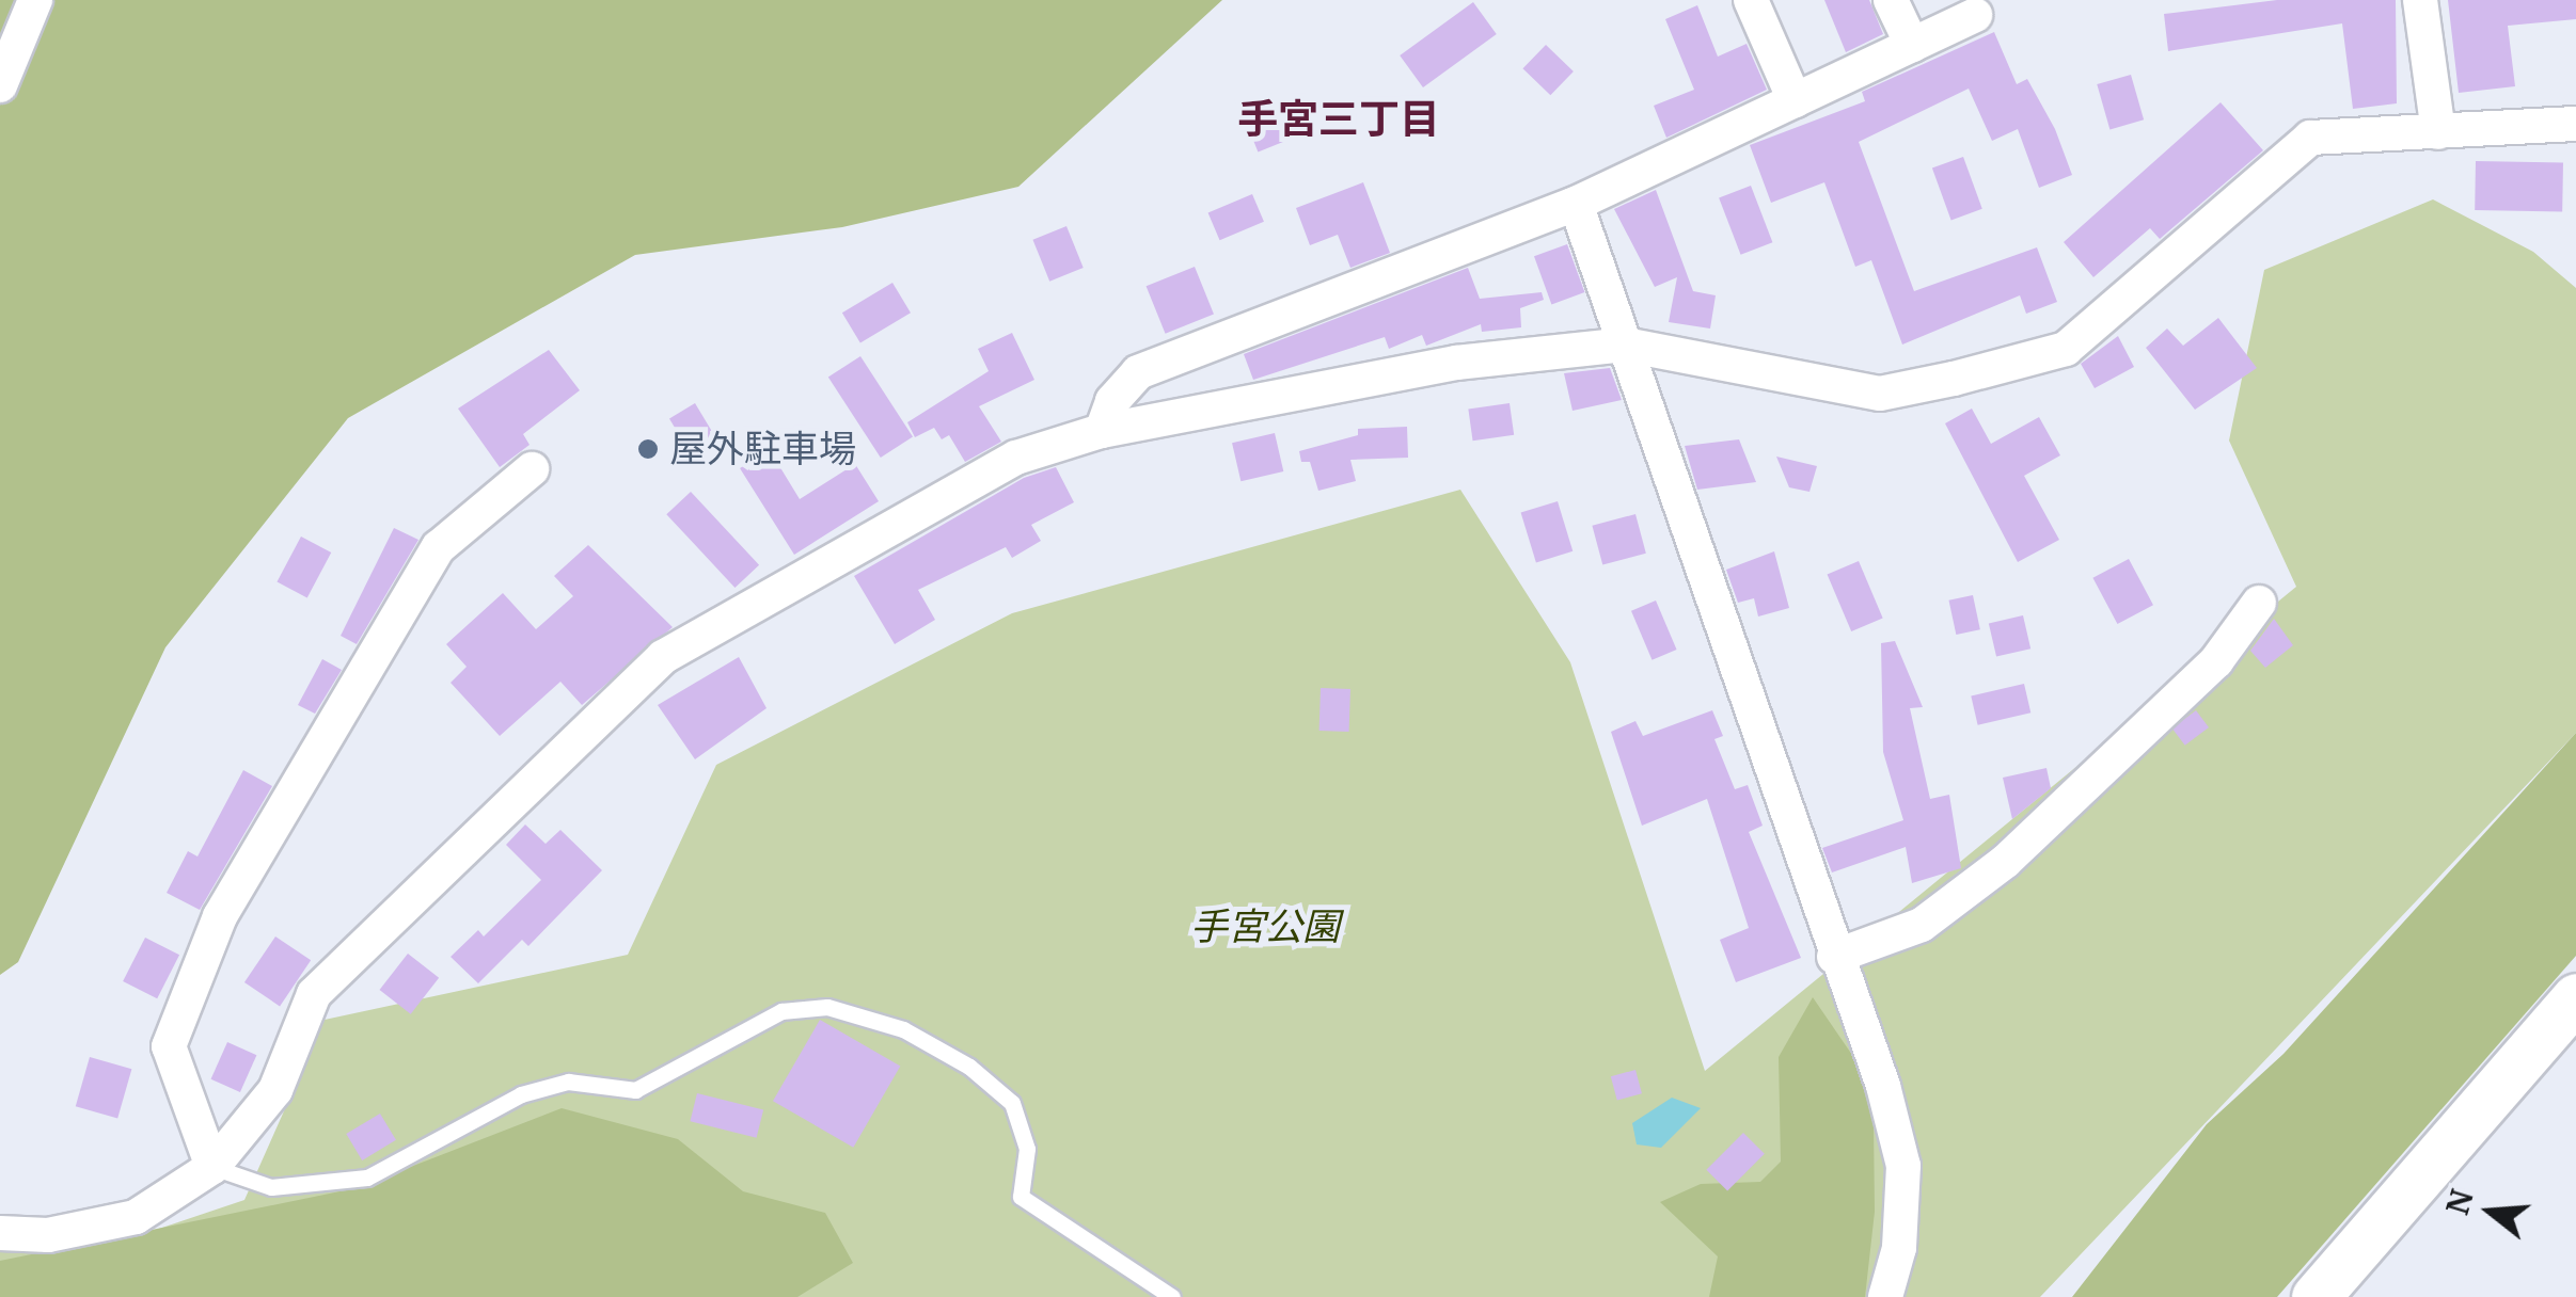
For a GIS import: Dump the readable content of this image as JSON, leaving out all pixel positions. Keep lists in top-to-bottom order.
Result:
{
  "districts": ["手宮三丁目"],
  "parks": ["手宮公園"],
  "places": ["屋外駐車場"],
  "north": "left"
}
